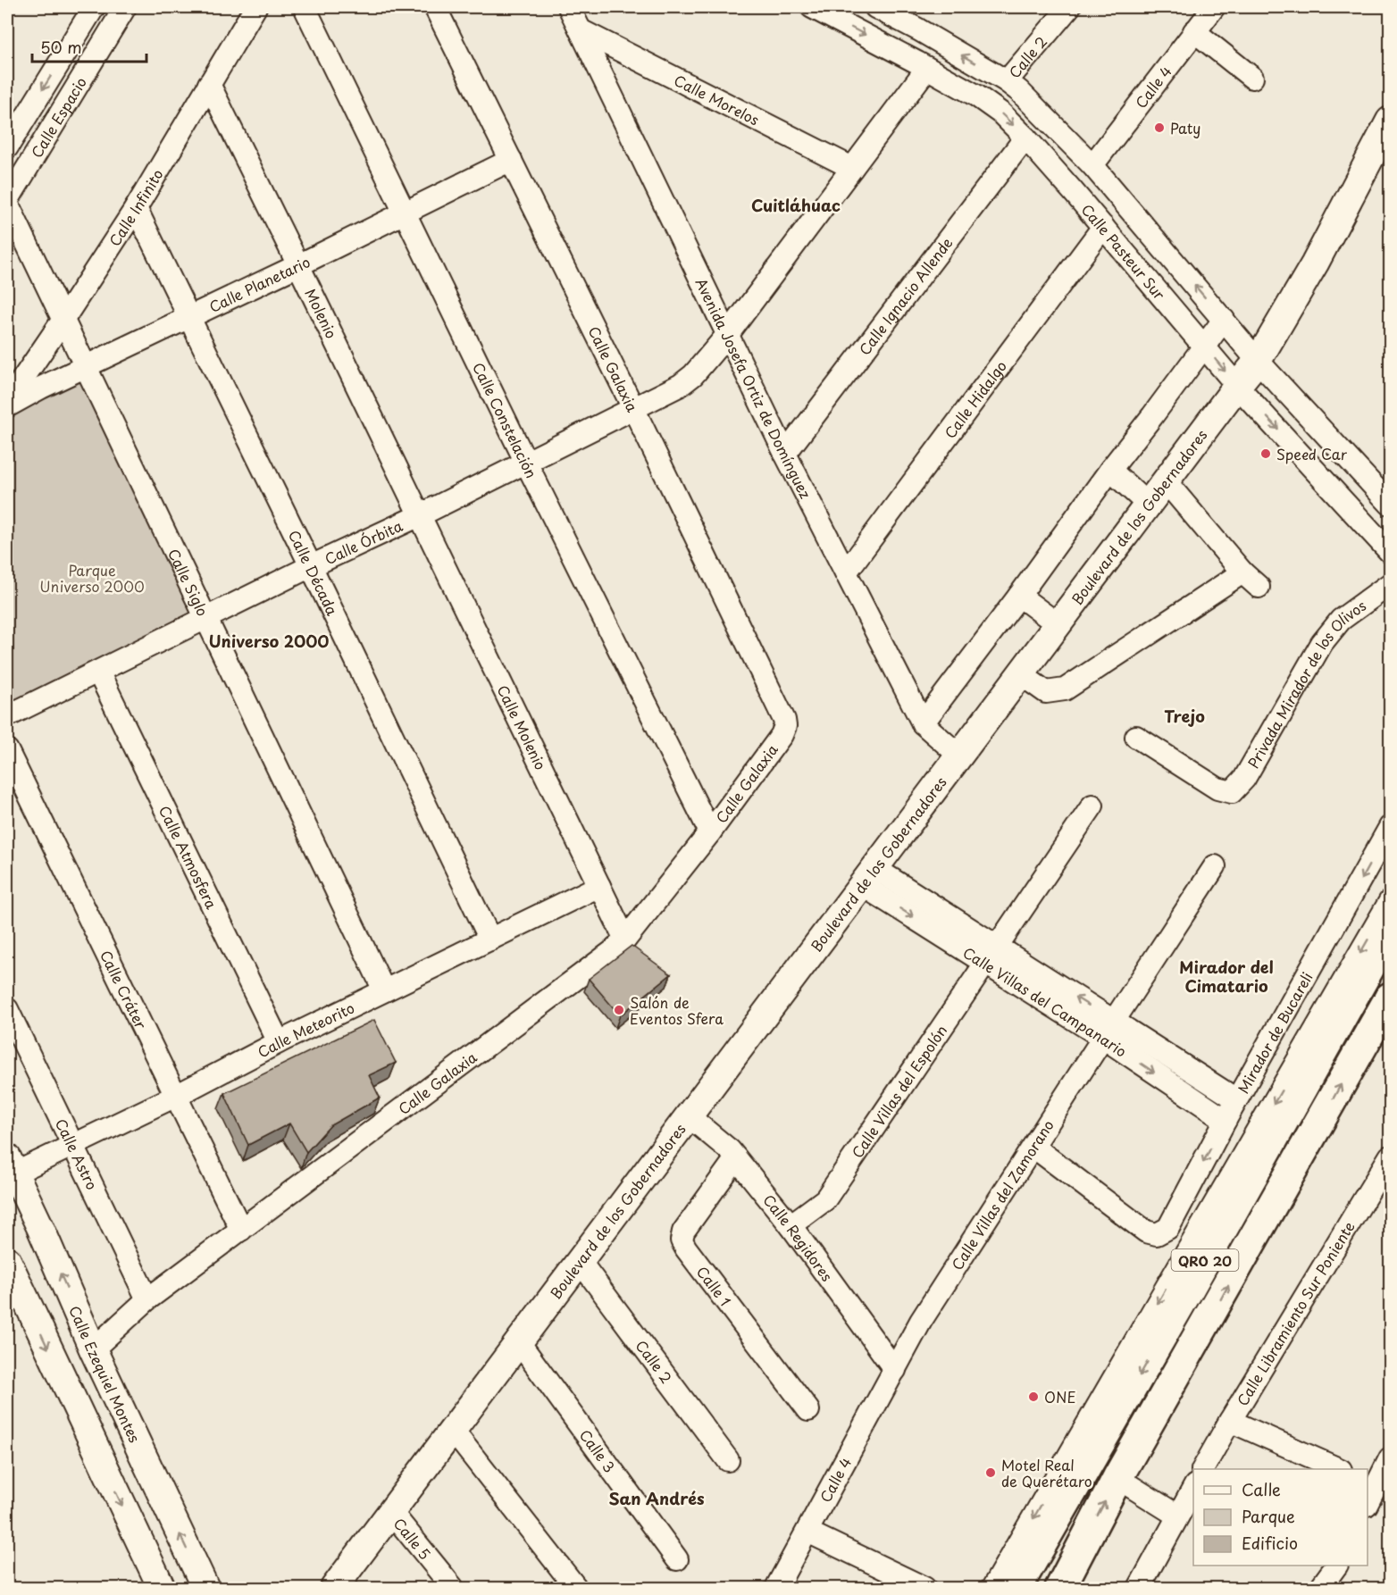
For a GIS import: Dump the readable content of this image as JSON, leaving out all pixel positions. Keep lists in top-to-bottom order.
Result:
{
  "streets": {
    "highway": ["QRO 20"],
    "main road": ["Boulevard de los Gobernadores", "Calle Ezequiel Montes"],
    "street": [
      "Calle 2",
      "Calle 4",
      "Calle Morelos",
      "Calle Espacio",
      "Calle Infinito",
      "Calle Pasteur Sur",
      "Calle Planetario",
      "Calle Ignacio Allende",
      "Molenio",
      "Calle Galaxia",
      "Avenida Josefa Ortiz de Domínguez",
      "Calle Hidalgo",
      "Calle Constelación",
      "Calle Órbita",
      "Calle Década",
      "Calle Siglo",
      "Privada Mirador de los Olivos",
      "Calle Molenio",
      "Calle Atmosfera",
      "Calle Cráter",
      "Calle Villas del Campanario",
      "Calle Meteorito",
      "Mirador de Bucareli",
      "Calle Villas del Espolón",
      "Calle Astro",
      "Calle Villas del Zamorano",
      "Calle Regidores",
      "Calle 1",
      "Calle Libramiento Sur Poniente",
      "Calle 3",
      "Calle 5"
    ]
  },
  "crossings": [
    ["Calle 2", "Boulevard de los Gobernadores"],
    ["Calle 4", "Calle Villas del Zamorano"],
    ["Calle 4", "Calle Regidores"],
    ["Calle Morelos", "Avenida Josefa Ortiz de Domínguez"],
    ["Calle Morelos", "Calle Órbita"],
    ["Calle Espacio", "Calle Siglo"],
    ["Calle Infinito", "Molenio"],
    ["Calle Infinito", "Calle Década"],
    ["Calle Infinito", "Calle Siglo"],
    ["Calle Pasteur Sur", "Calle Ignacio Allende"],
    ["Calle Pasteur Sur", "Calle Hidalgo"],
    ["Calle Pasteur Sur", "Boulevard de los Gobernadores"],
    ["Calle Pasteur Sur", "Calle Órbita"],
    ["Calle Planetario", "Molenio"],
    ["Calle Planetario", "Calle Galaxia"],
    ["Calle Planetario", "Calle Constelación"],
    ["Calle Planetario", "Calle Década"],
    ["Calle Planetario", "Calle Siglo"],
    ["Calle Ignacio Allende", "Avenida Josefa Ortiz de Domínguez"],
    ["Molenio", "Calle Órbita"],
    ["Molenio", "Calle Molenio"],
    ["Calle Galaxia", "Calle Constelación"],
    ["Calle Galaxia", "Calle Órbita"],
    ["Calle Galaxia", "Calle Molenio"],
    ["Calle Galaxia", "Calle Cráter"],
    ["Calle Galaxia", "Calle Astro"],
    ["Calle Galaxia", "Calle Ezequiel Montes"],
    ["Avenida Josefa Ortiz de Domínguez", "Calle Hidalgo"],
    ["Avenida Josefa Ortiz de Domínguez", "Boulevard de los Gobernadores"],
    ["Avenida Josefa Ortiz de Domínguez", "Calle Órbita"],
    ["Calle Constelación", "Calle Órbita"],
    ["Boulevard de los Gobernadores", "Calle Villas del Campanario"],
    ["Boulevard de los Gobernadores", "Calle Regidores"],
    ["Boulevard de los Gobernadores", "Calle 3"],
    ["Boulevard de los Gobernadores", "Calle 5"],
    ["Calle Órbita", "Calle Década"],
    ["Calle Órbita", "Calle Siglo"],
    ["Calle Órbita", "Calle Molenio"],
    ["Calle Órbita", "Calle Atmosfera"],
    ["Calle Década", "Calle Meteorito"],
    ["Calle Siglo", "Calle Meteorito"],
    ["Calle Molenio", "Calle Meteorito"],
    ["Calle Atmosfera", "Calle Meteorito"],
    ["Calle Cráter", "Calle Meteorito"],
    ["Calle Villas del Campanario", "Mirador de Bucareli"],
    ["Calle Villas del Campanario", "Calle Villas del Espolón"],
    ["Calle Villas del Campanario", "Calle Villas del Zamorano"],
    ["Calle Meteorito", "Calle Astro"],
    ["Calle Meteorito", "Calle Ezequiel Montes"],
    ["Mirador de Bucareli", "Calle Villas del Zamorano"],
    ["Calle Villas del Espolón", "Calle Regidores"],
    ["Calle Villas del Zamorano", "Calle Regidores"],
    ["Calle Regidores", "Calle 1"]
  ],
  "districts": [
    "Cuitláhuac",
    "Universo 2000",
    "Trejo",
    "Mirador del Cimatario",
    "San Andrés"
  ],
  "parks": ["Parque Universo 2000"],
  "places": [
    "Paty",
    "Speed Car",
    "Salón de Eventos Sfera",
    "ONE",
    "Motel Real de Querétaro"
  ],
  "legend": ["Calle", "Parque", "Edificio"],
  "scale_bar": "50 m"
}
